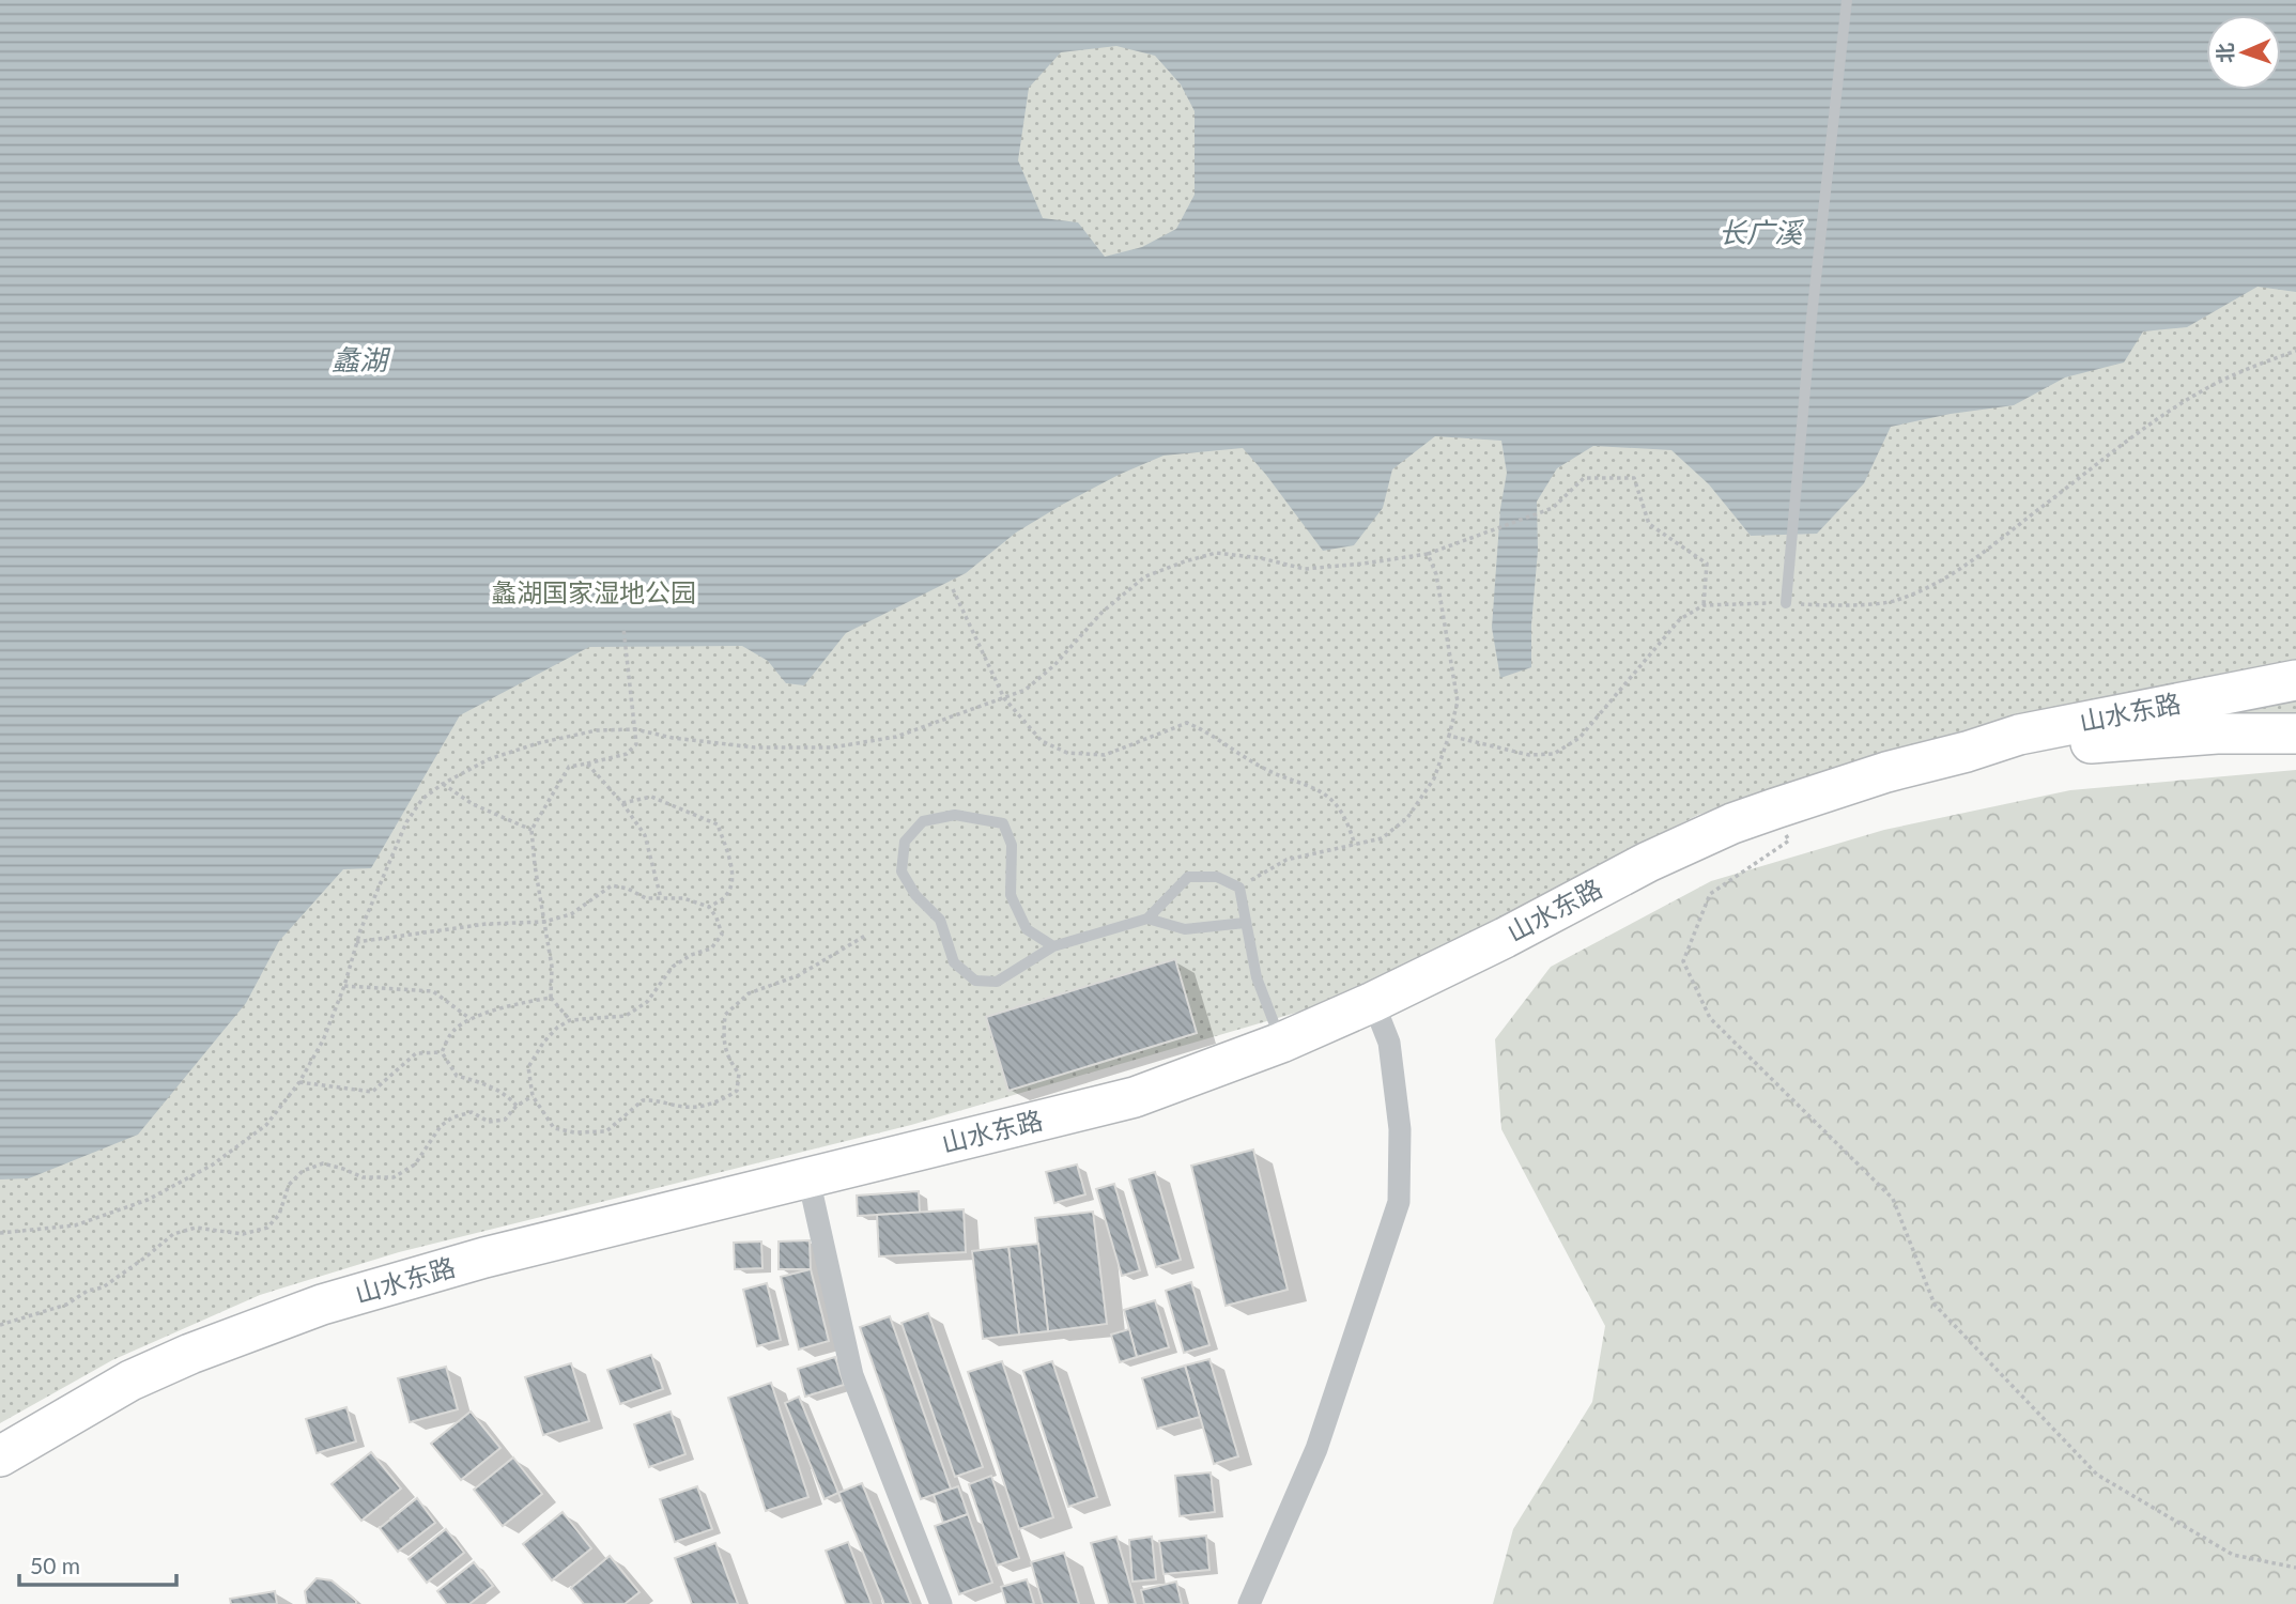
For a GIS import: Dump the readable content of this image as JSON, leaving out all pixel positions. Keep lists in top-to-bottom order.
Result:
{
  "streets": {
    "highway": ["山水东路"]
  },
  "water": ["长广溪", "蠡湖"],
  "parks": ["蠡湖国家湿地公园"],
  "scale_bar": "50 m",
  "north": "left"
}
